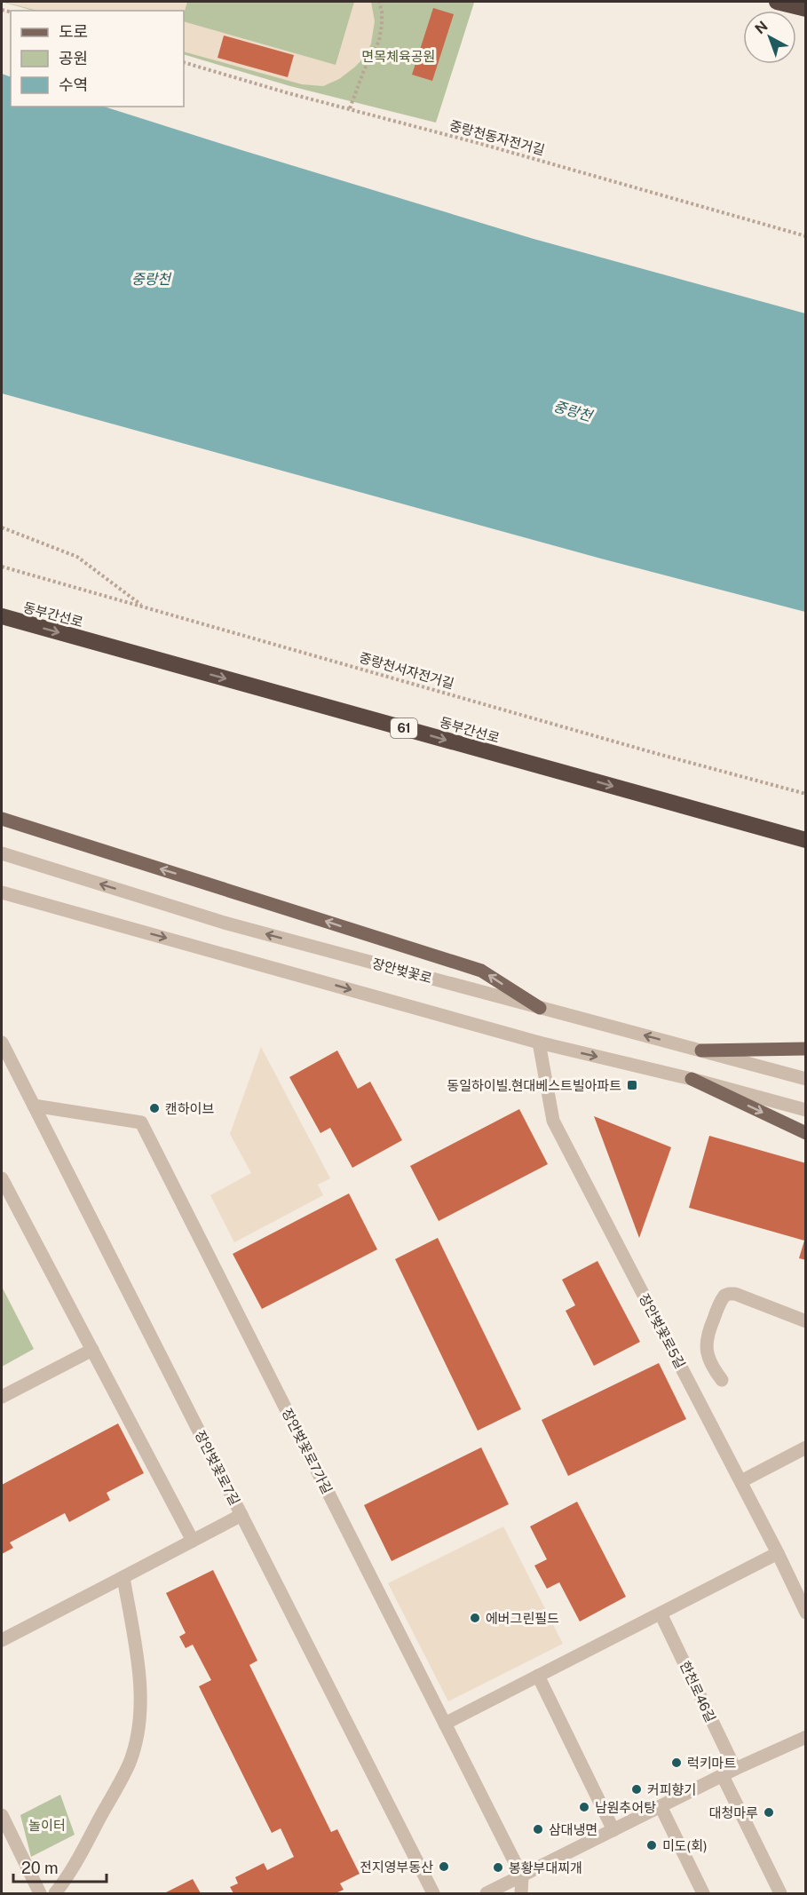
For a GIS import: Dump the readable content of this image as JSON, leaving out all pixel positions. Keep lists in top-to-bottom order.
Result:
{
  "streets": {
    "highway": ["동부간선로", "61"],
    "street": [
      "장안벚꽃로",
      "장안벚꽃로5길",
      "장안벚꽃로7가길",
      "장안벚꽃로7길",
      "한천로46길"
    ],
    "path": ["중랑천동자전거길", "중랑천서자전거길"]
  },
  "crossings": [
    ["장안벚꽃로7가길", "장안벚꽃로7길"]
  ],
  "one_way": ["동부간선로"],
  "water": ["중랑천"],
  "parks": ["면목체육공원", "놀이터"],
  "places": {
    "transit": ["동일하이빌.현대베스트빌아파트"],
    "other": [
      "캔하이브",
      "에버그린필드",
      "럭키마트",
      "커피향기",
      "남원추어탕",
      "대청마루",
      "삼대냉면",
      "미도(회)",
      "전지영부동산",
      "봉황부대찌개"
    ]
  },
  "legend": ["도로", "공원", "수역"],
  "scale_bar": "20 m",
  "north": "top left"
}
